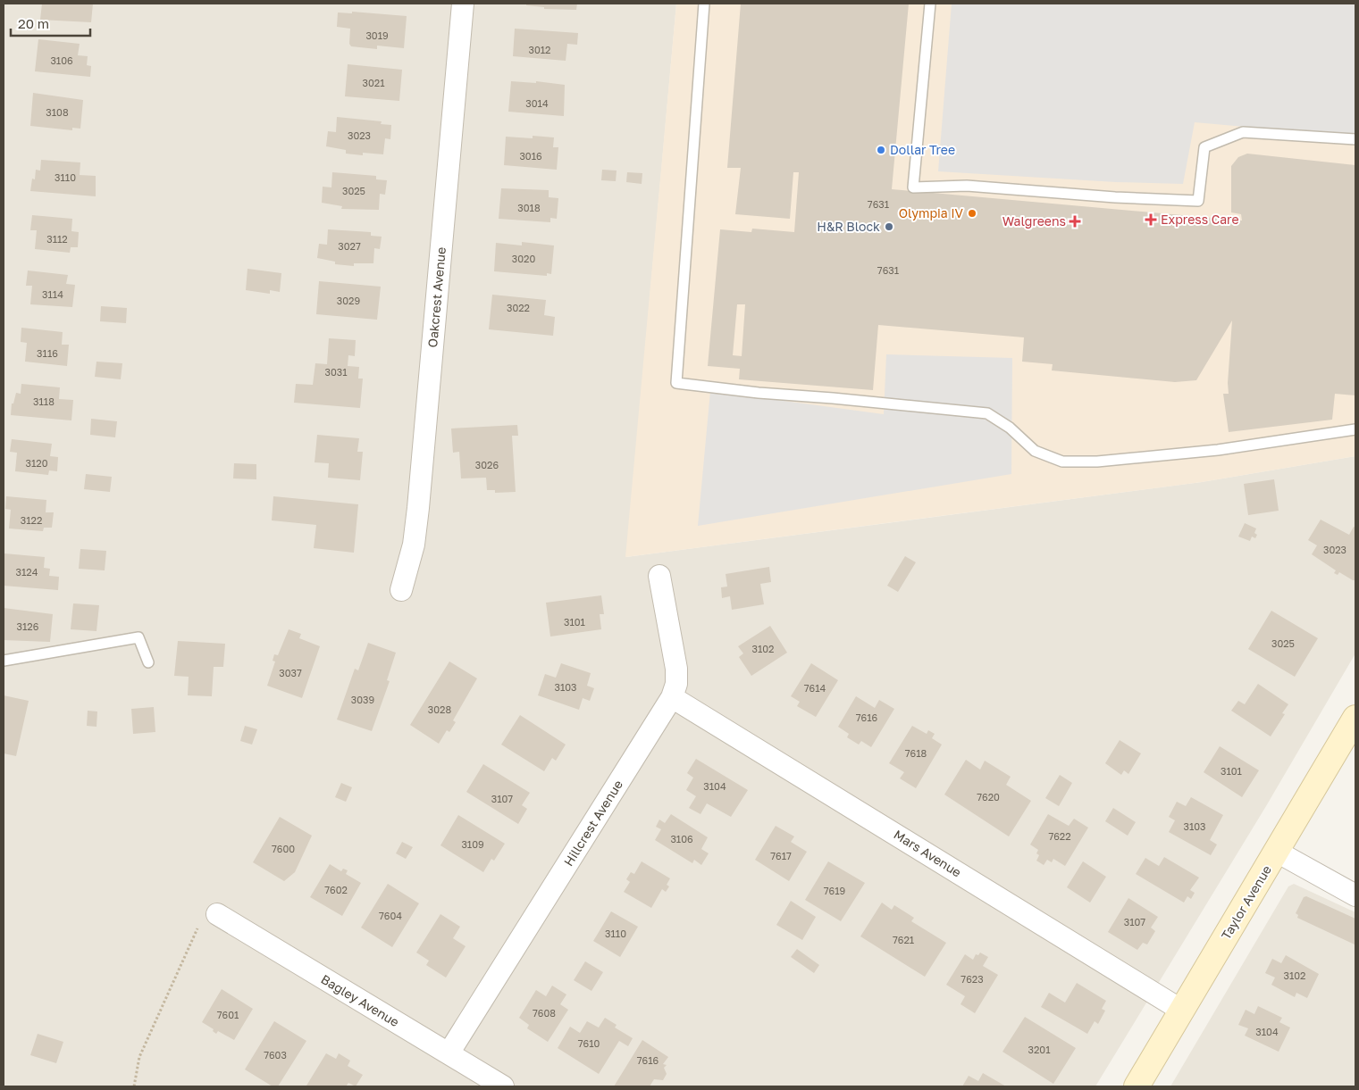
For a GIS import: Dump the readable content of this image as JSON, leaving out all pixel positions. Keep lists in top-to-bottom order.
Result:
{
  "streets": {
    "main road": ["Taylor Avenue"],
    "street": [
      "Oakcrest Avenue",
      "Hillcrest Avenue",
      "Mars Avenue",
      "Bagley Avenue"
    ]
  },
  "crossings": [
    ["Hillcrest Avenue", "Mars Avenue"],
    ["Hillcrest Avenue", "Bagley Avenue"],
    ["Mars Avenue", "Taylor Avenue"]
  ],
  "places": {
    "other": ["Dollar Tree", "Olympia IV", "H&R Block"],
    "health": ["Express Care", "Walgreens"]
  },
  "house_numbers": [
    "3019",
    "3012",
    "3106",
    "3021",
    "3014",
    "3108",
    "3023",
    "3016",
    "3110",
    "3025",
    "7631",
    "3018",
    "3112",
    "3027",
    "3020",
    "7631",
    "3114",
    "3029",
    "3022",
    "3116",
    "3031",
    "3118",
    "3120",
    "3026",
    "3122",
    "3023",
    "3124",
    "3101",
    "3126",
    "3025",
    "3102",
    "3037",
    "3103",
    "7614",
    "3039",
    "3028",
    "7616",
    "7618",
    "3101",
    "3104",
    "7620",
    "3107",
    "3103",
    "7622",
    "3106",
    "3109",
    "7600",
    "7617",
    "7602",
    "7619",
    "7604",
    "3107",
    "3110",
    "7621",
    "3102",
    "7623",
    "7608",
    "7601",
    "3104",
    "7610",
    "3201",
    "7603",
    "7616"
  ],
  "scale_bar": "20 m"
}
